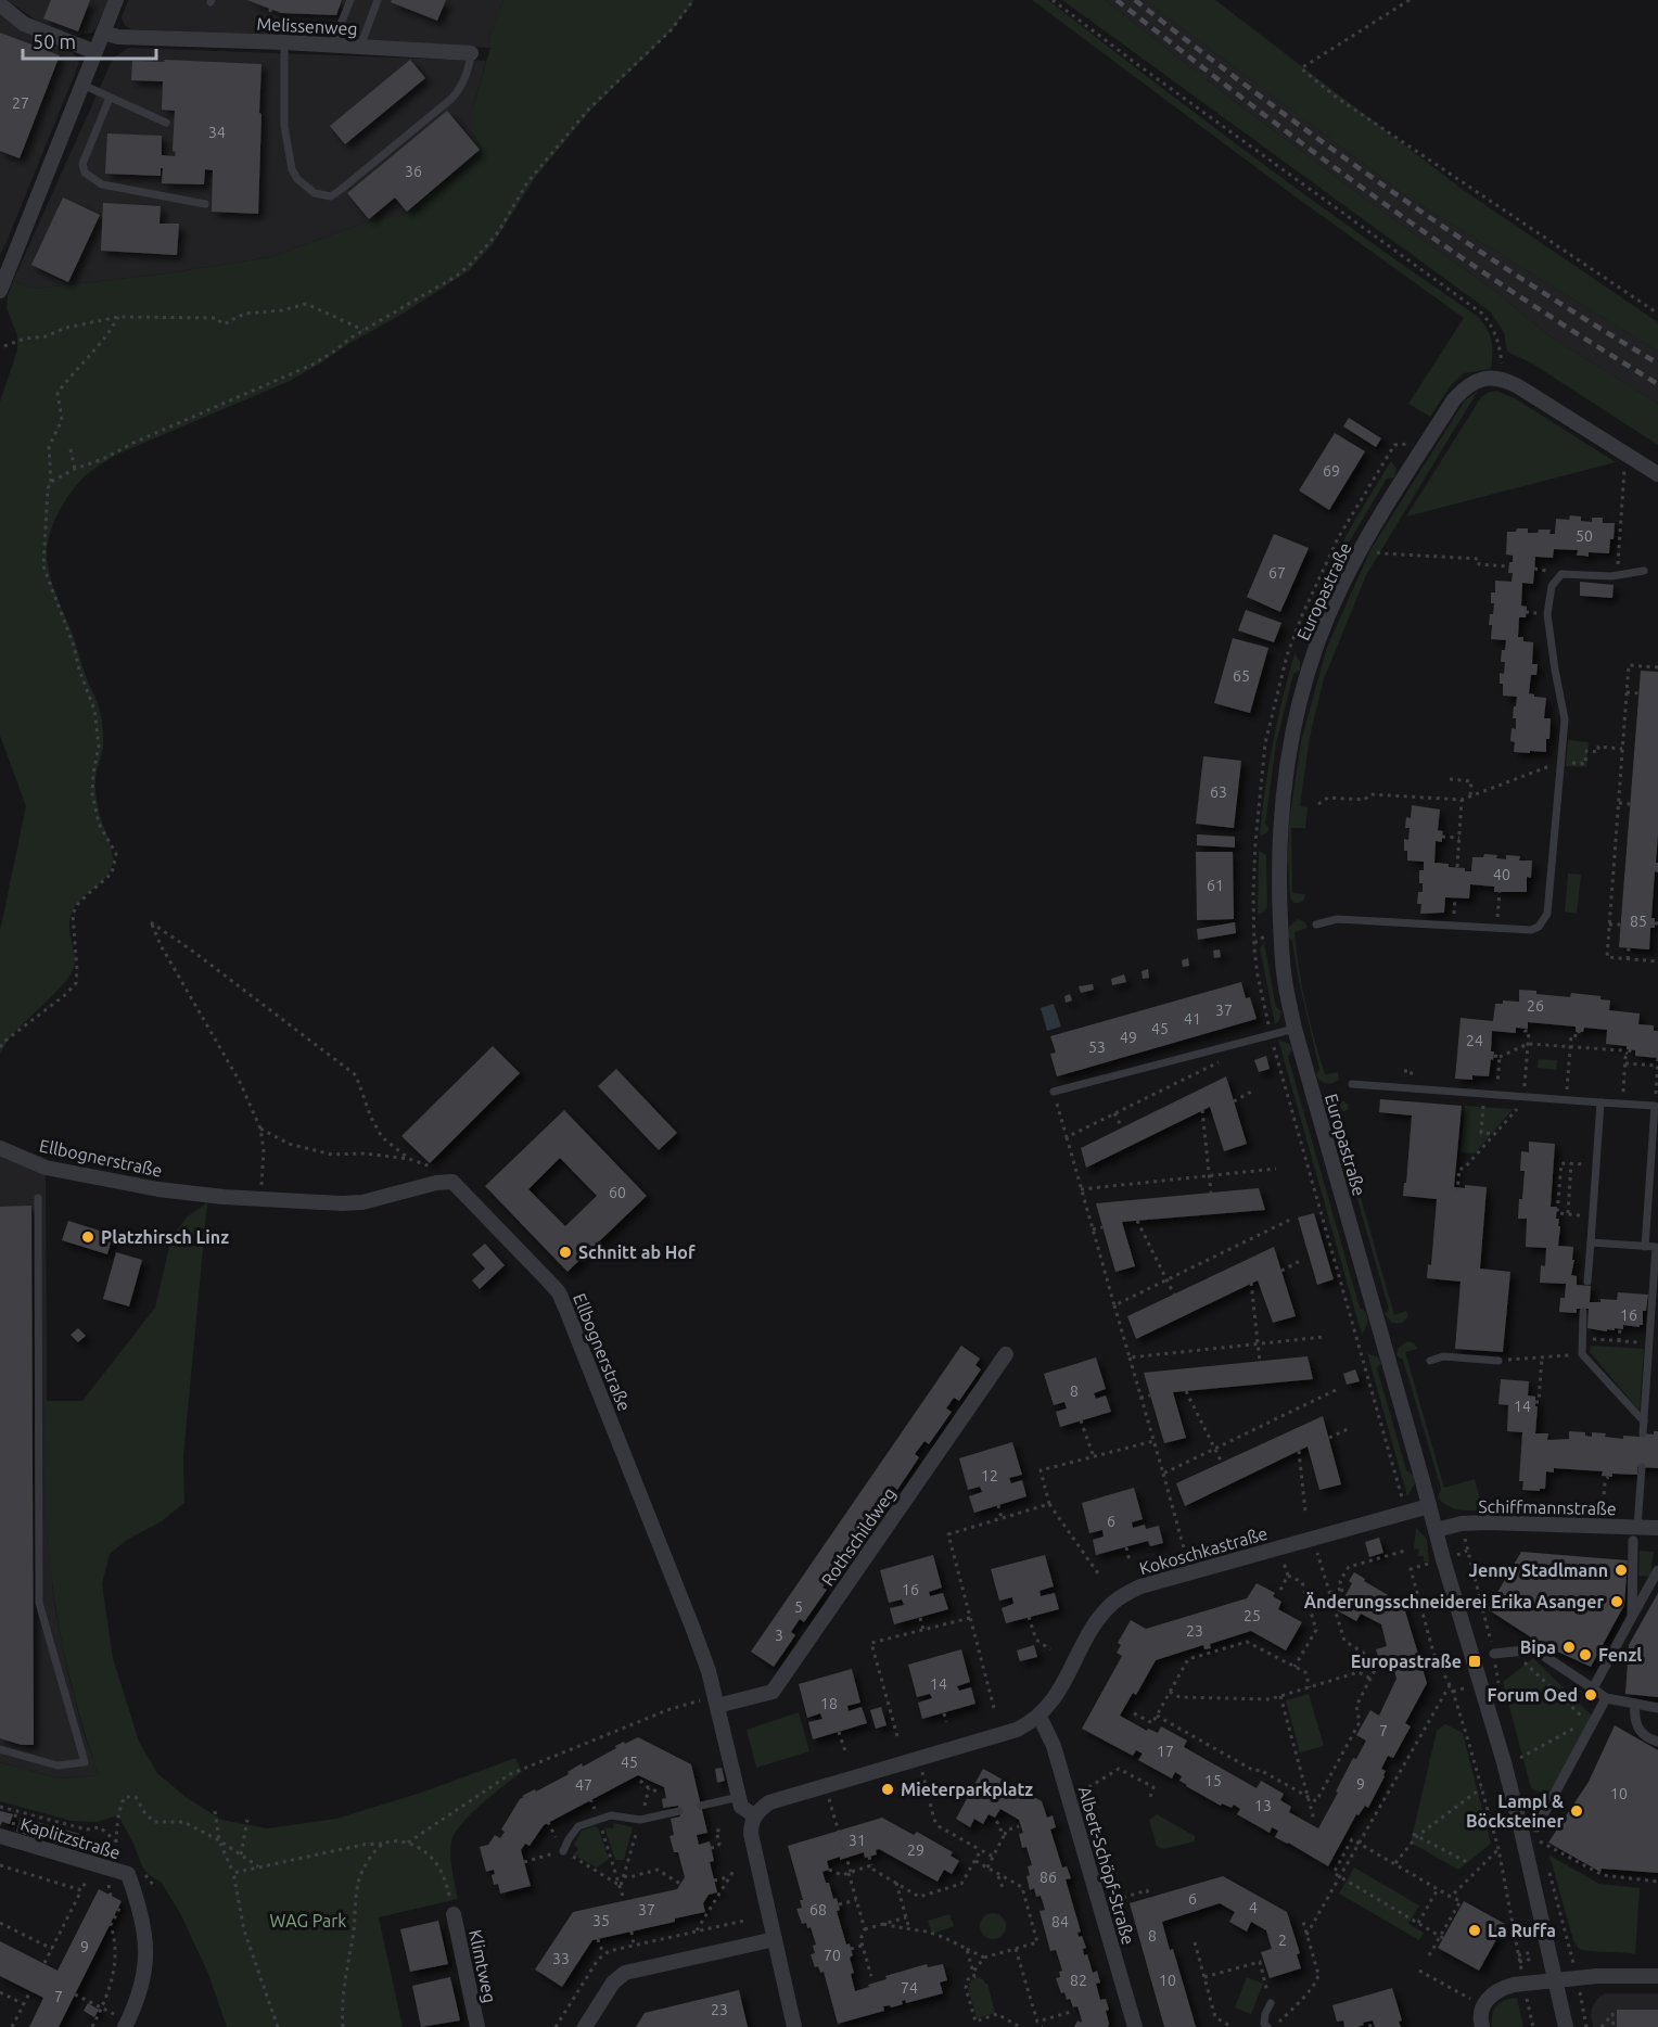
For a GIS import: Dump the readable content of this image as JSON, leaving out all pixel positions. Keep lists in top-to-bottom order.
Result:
{
  "streets": {
    "street": [
      "Melissenweg",
      "Europastraße",
      "Ellbognerstraße",
      "Schiffmannstraße",
      "Rothschildweg",
      "Kokoschkastraße",
      "Kaplitzstraße",
      "Albert-Schöpf-Straße",
      "Klimtweg"
    ]
  },
  "crossings": [
    ["Europastraße", "Schiffmannstraße"],
    ["Europastraße", "Kokoschkastraße"],
    ["Ellbognerstraße", "Rothschildweg"],
    ["Ellbognerstraße", "Kokoschkastraße"],
    ["Kokoschkastraße", "Albert-Schöpf-Straße"]
  ],
  "parks": ["WAG Park"],
  "places": {
    "other": [
      "Platzhirsch Linz",
      "Schnitt ab Hof",
      "Jenny Stadlmann",
      "Änderungsschneiderei Erika Asanger",
      "Bipa",
      "Fenzl",
      "Forum Oed",
      "Mieterparkplatz",
      "Lampl & Böcksteiner",
      "La Ruffa"
    ],
    "transit": ["Europastraße"]
  },
  "house_numbers": [
    "27",
    "34",
    "36",
    "69",
    "50",
    "67",
    "65",
    "63",
    "40",
    "61",
    "85",
    "26",
    "37",
    "41",
    "45",
    "49",
    "24",
    "53",
    "60",
    "16",
    "8",
    "14",
    "12",
    "6",
    "16",
    "5",
    "25",
    "23",
    "3",
    "14",
    "18",
    "7",
    "17",
    "45",
    "15",
    "9",
    "47",
    "10",
    "13",
    "31",
    "29",
    "86",
    "6",
    "4",
    "37",
    "68",
    "35",
    "84",
    "8",
    "2",
    "9",
    "70",
    "33",
    "82",
    "10",
    "74",
    "7",
    "23"
  ],
  "scale_bar": "50 m"
}
